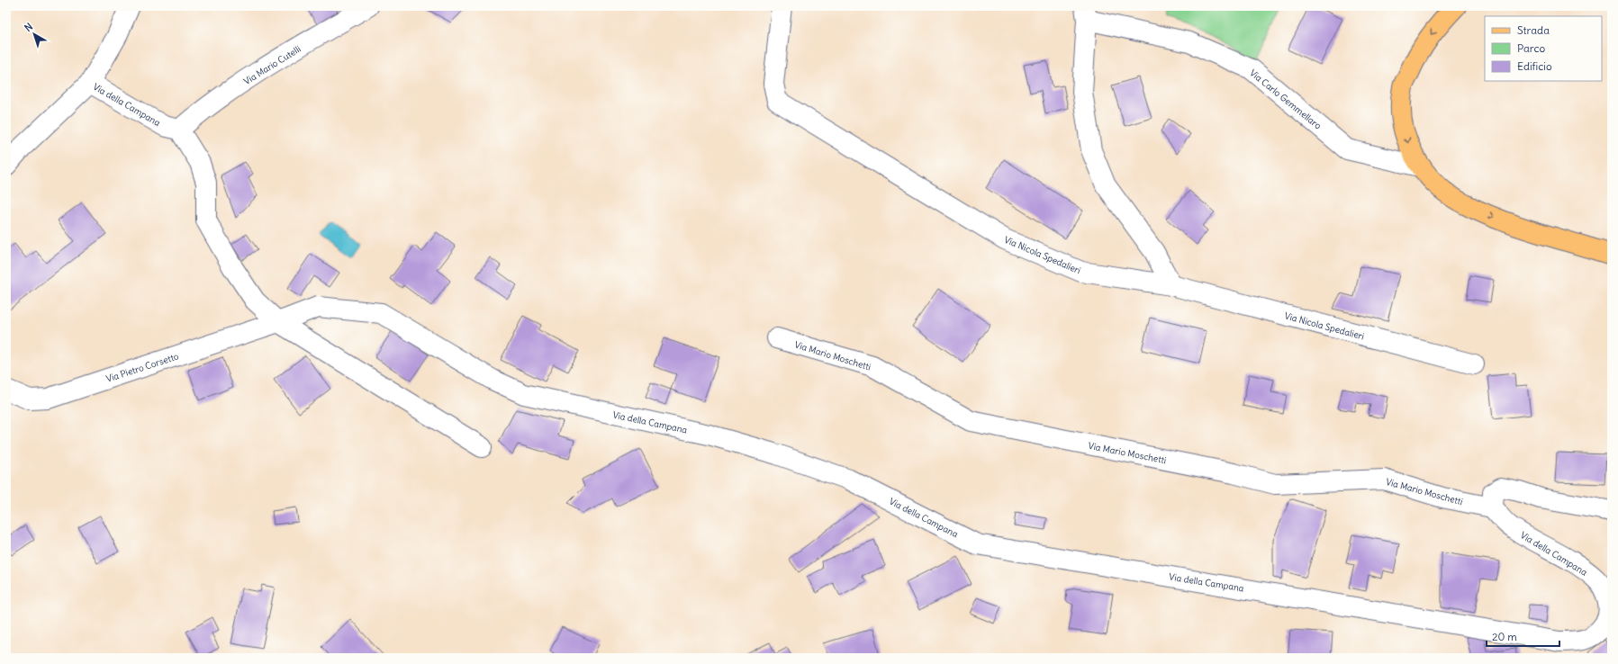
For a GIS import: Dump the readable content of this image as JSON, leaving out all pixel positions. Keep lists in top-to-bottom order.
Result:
{
  "streets": {
    "street": [
      "Via Mario Cutelli",
      "Via Carlo Gemmellaro",
      "Via della Campana",
      "Via Nicola Spedalieri",
      "Via Mario Moschetti",
      "Via Pietro Corsetto"
    ]
  },
  "crossings": [
    ["Via Mario Cutelli", "Via della Campana"],
    ["Via della Campana", "Via Mario Moschetti"],
    ["Via della Campana", "Via Pietro Corsetto"]
  ],
  "legend": ["Strada", "Parco", "Edificio"],
  "scale_bar": "20 m",
  "north": "top left"
}
